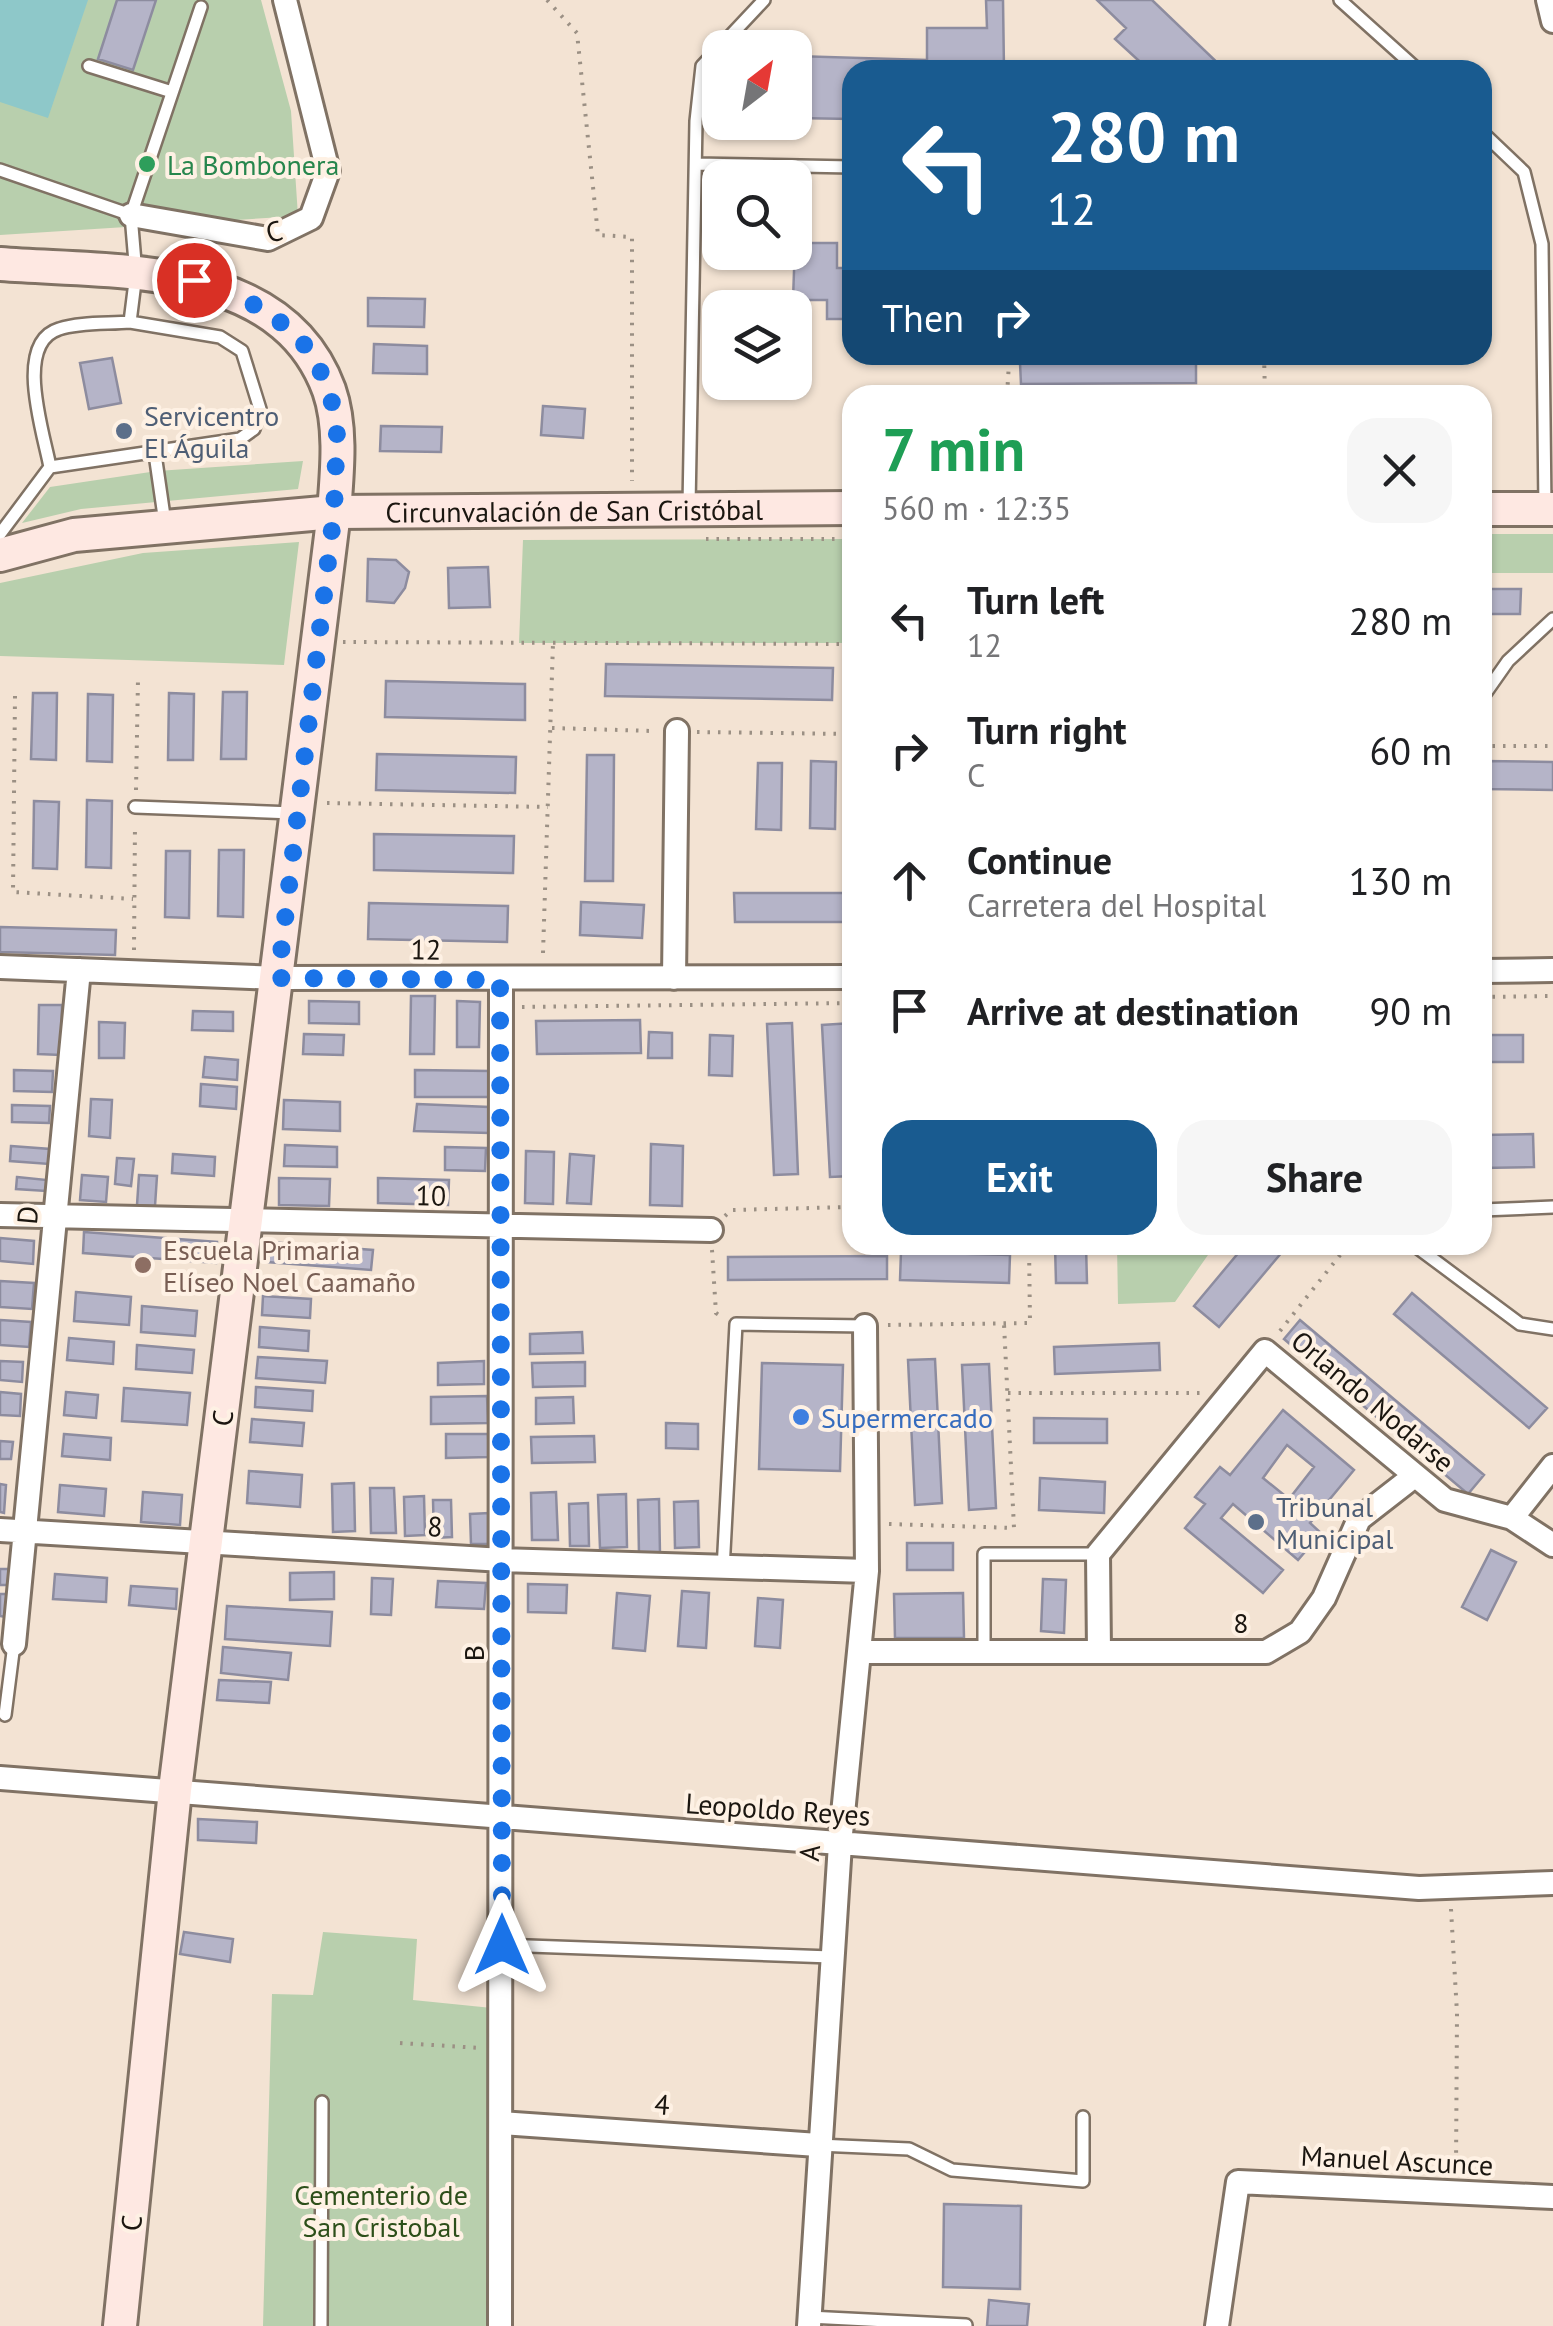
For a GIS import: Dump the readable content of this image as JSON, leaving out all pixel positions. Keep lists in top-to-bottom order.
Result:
{
  "streets": {
    "street": [
      "C",
      "Circunvalación de San Cristóbal",
      "12",
      "10",
      "D",
      "Orlando Nodarse",
      "8",
      "B",
      "Leopoldo Reyes",
      "A",
      "4",
      "Manuel Ascunce"
    ]
  },
  "crossings": [
    ["C", "Circunvalación de San Cristóbal"],
    ["C", "12"],
    ["C", "10"],
    ["C", "8"],
    ["C", "Leopoldo Reyes"],
    ["12", "D"],
    ["12", "B"],
    ["10", "D"],
    ["10", "B"],
    ["D", "8"],
    ["Orlando Nodarse", "8"],
    ["8", "B"],
    ["8", "A"],
    ["B", "Leopoldo Reyes"],
    ["B", "4"],
    ["Leopoldo Reyes", "A"],
    ["A", "4"]
  ],
  "parks": ["Cementerio de San Cristobal"],
  "places": [
    "La Bombonera",
    "Servicentro El Águila",
    "Escuela Primaria Elíseo Noel Caamaño",
    "Supermercado",
    "Tribunal Municipal"
  ],
  "north": "top right",
  "page": {
    "turn": ["280 m", "12"],
    "then": "Then",
    "heading": ["7 min", "560 m · 12:35"],
    "list": [
      {
        "name": "Turn left",
        "note": "12",
        "value": "280 m"
      },
      {
        "name": "Turn right",
        "note": "C",
        "value": "60 m"
      },
      {
        "name": "Continue",
        "note": "Carretera del Hospital",
        "value": "130 m"
      },
      {
        "name": "Arrive at destination",
        "value": "90 m"
      }
    ],
    "buttons": ["Exit", "Share"]
  }
}
